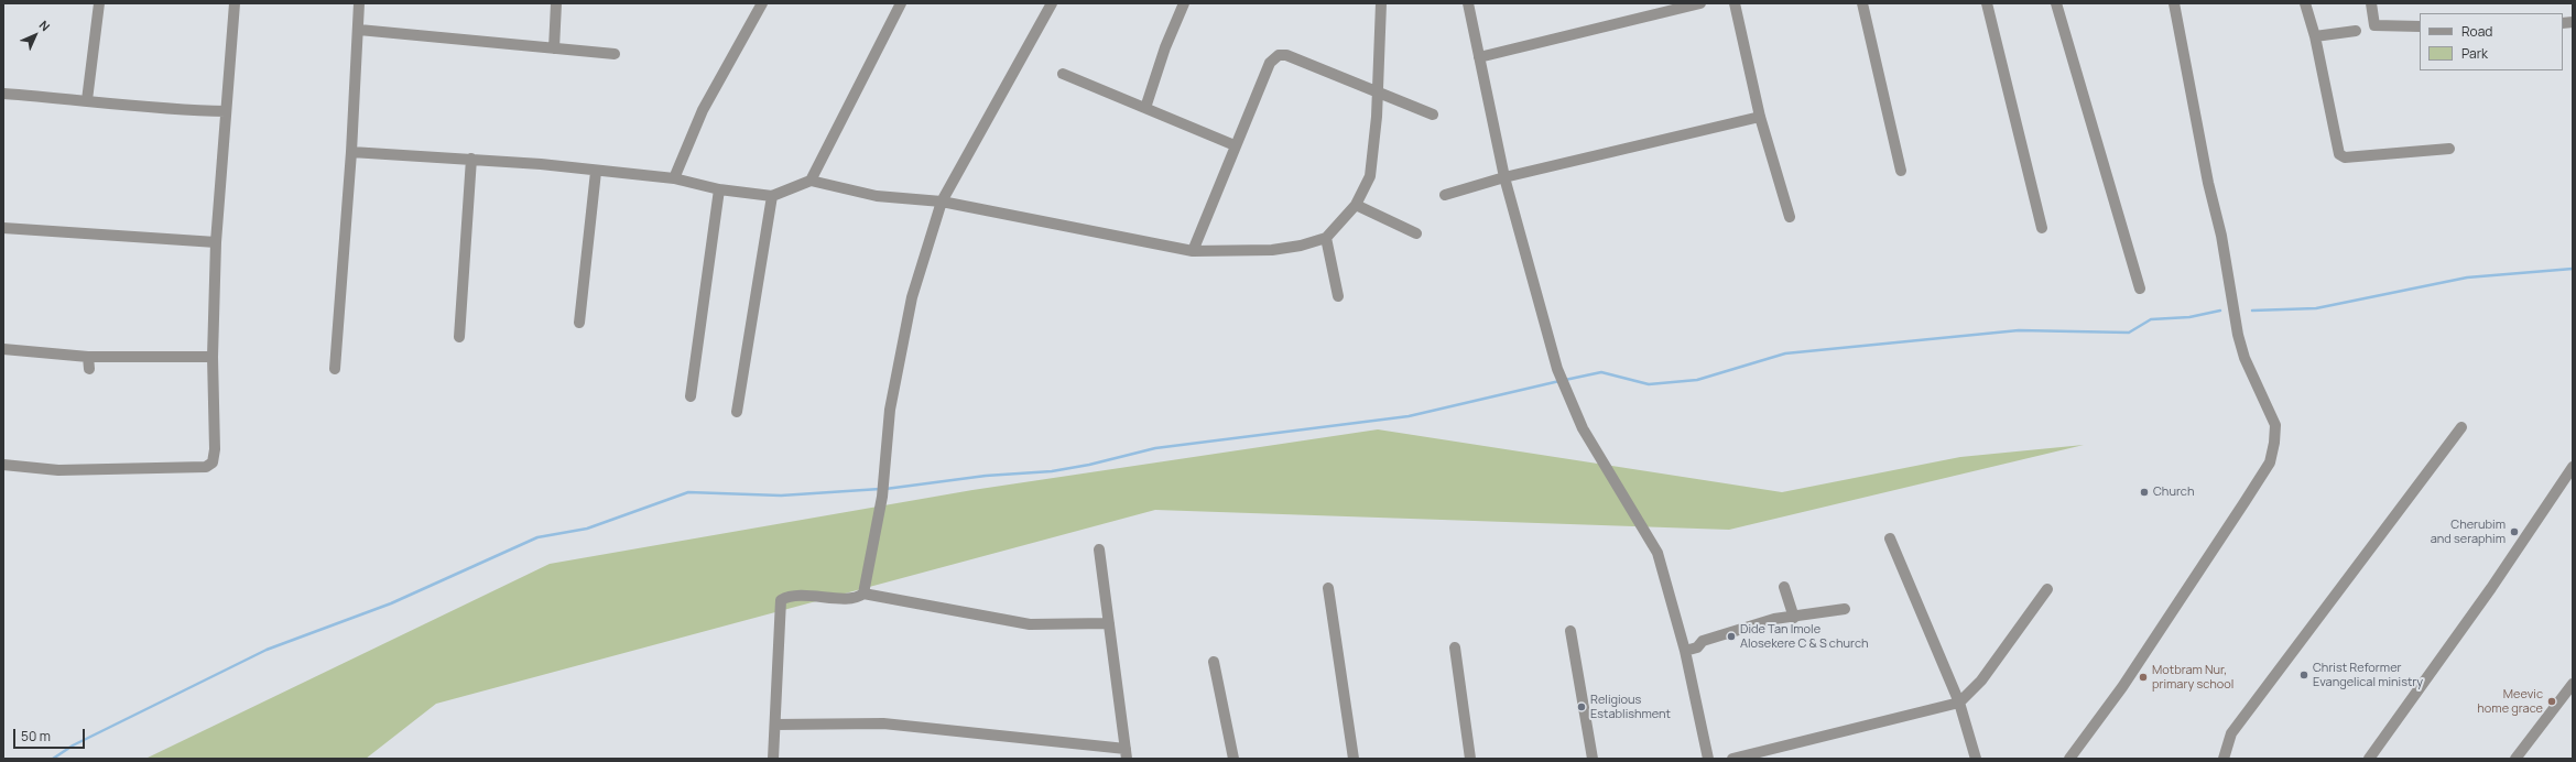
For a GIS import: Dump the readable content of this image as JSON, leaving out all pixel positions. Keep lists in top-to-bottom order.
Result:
{
  "places": [
    "Church",
    "Cherubim and seraphim",
    "Dide Tan Imole Alosekere C & S church",
    "Christ Reformer Evangelical ministry",
    "Motbram Nur, primary school",
    "Meevic home grace",
    "Religious Establishment"
  ],
  "legend": ["Road", "Park"],
  "scale_bar": "50 m",
  "north": "top right"
}
